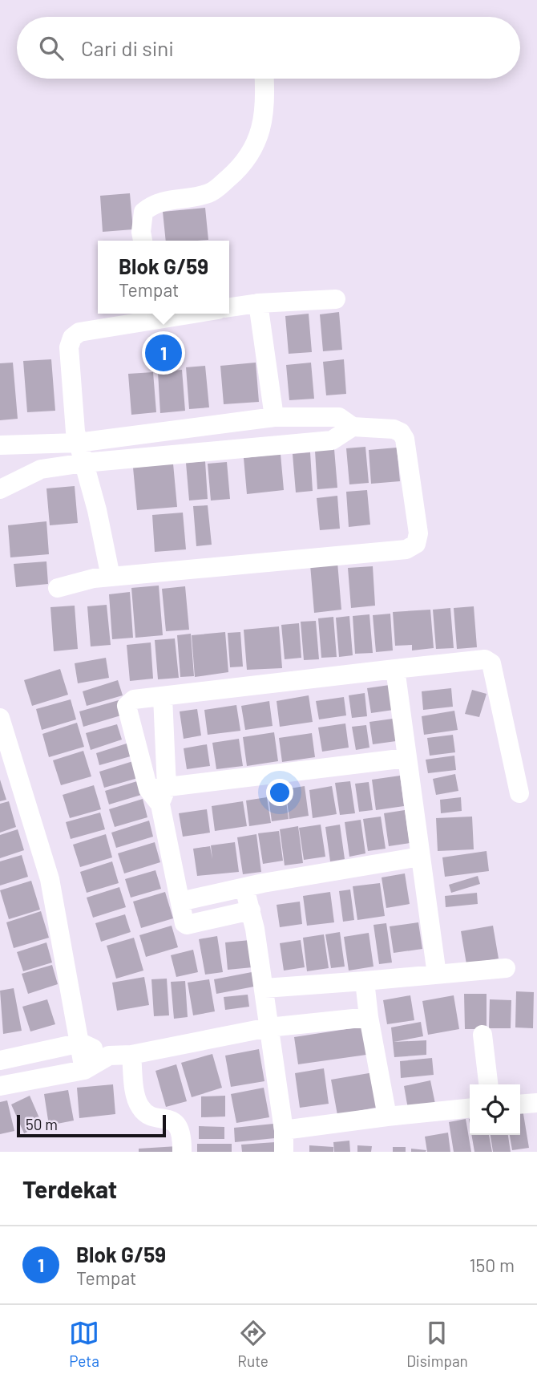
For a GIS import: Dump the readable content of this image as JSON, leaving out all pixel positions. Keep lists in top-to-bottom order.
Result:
{
  "scale_bar": "50 m",
  "page": {
    "search": "Cari di sini",
    "popup": ["Blok G/59", "Tempat"],
    "pins": "1",
    "scale": "50 m",
    "heading": "Terdekat",
    "list": [
      {
        "mark": "1",
        "name": "Blok G/59",
        "note": "Tempat",
        "value": "150 m"
      }
    ],
    "nav": ["Peta", "Rute", "Disimpan"]
  }
}
